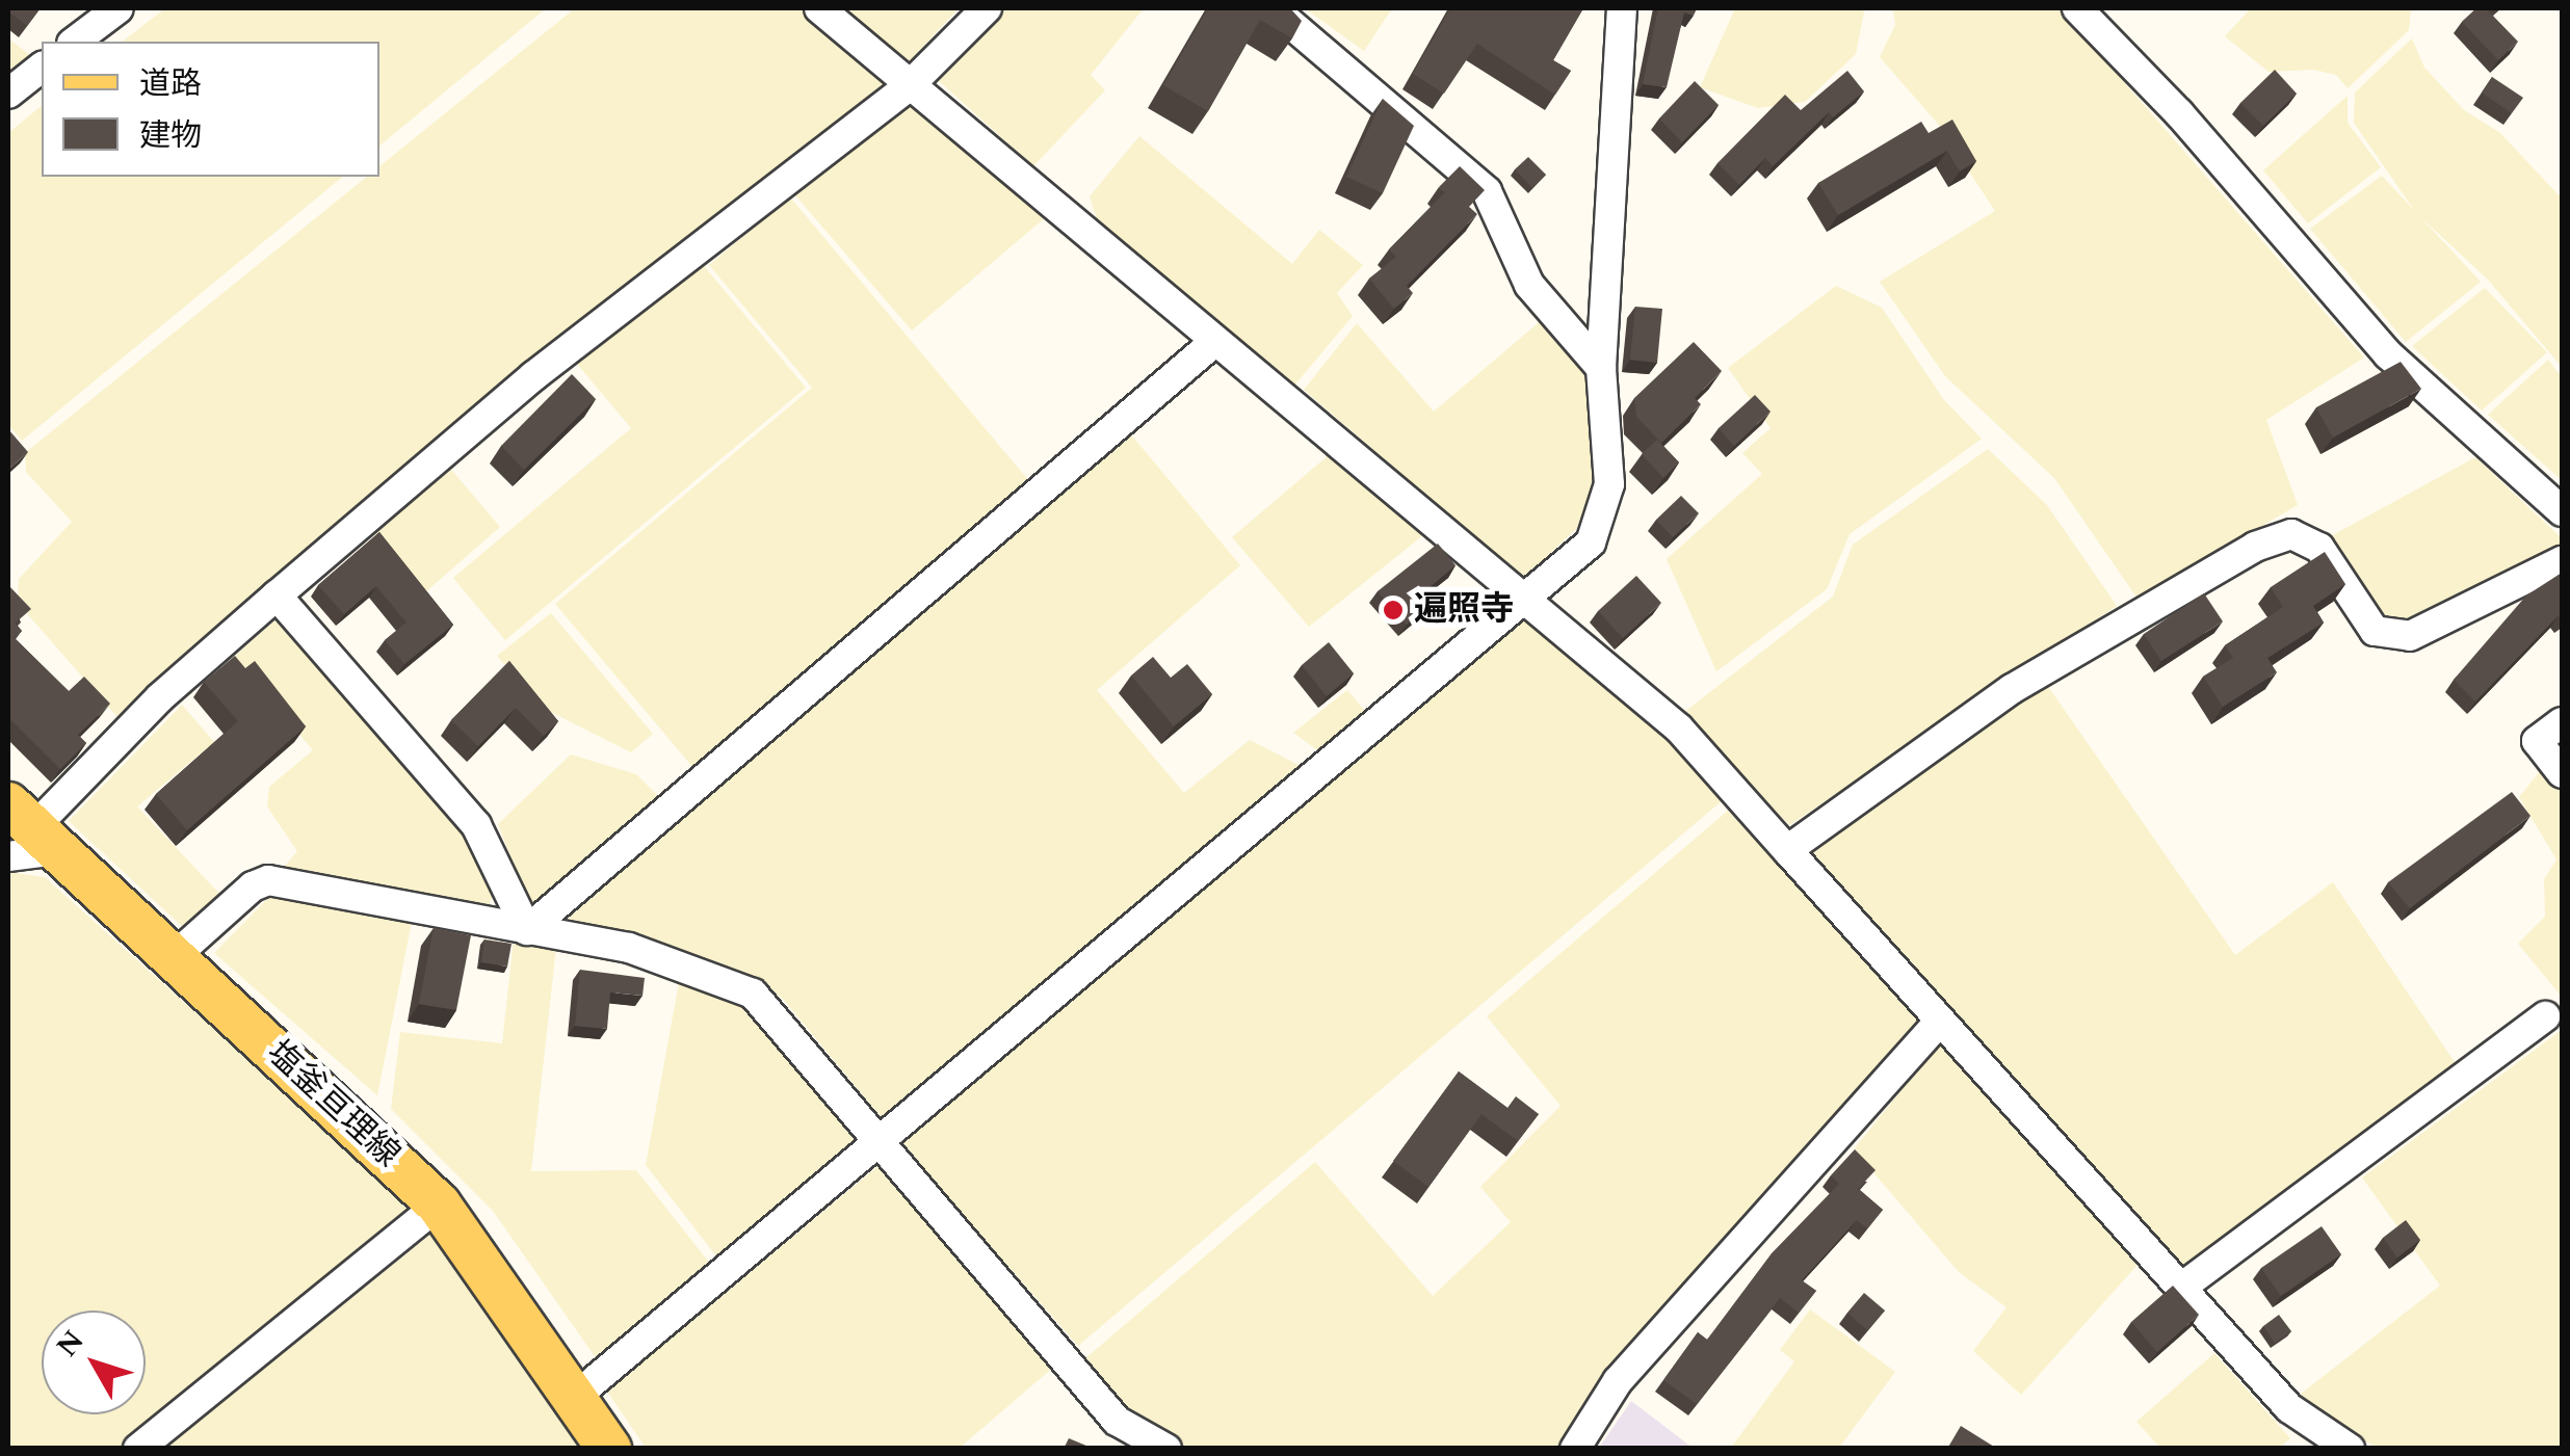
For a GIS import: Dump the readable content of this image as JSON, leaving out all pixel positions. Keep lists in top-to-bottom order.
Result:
{
  "streets": {
    "main road": ["塩釜亘理線"]
  },
  "places": ["遍照寺"],
  "legend": ["道路", "建物"],
  "north": "top left"
}
